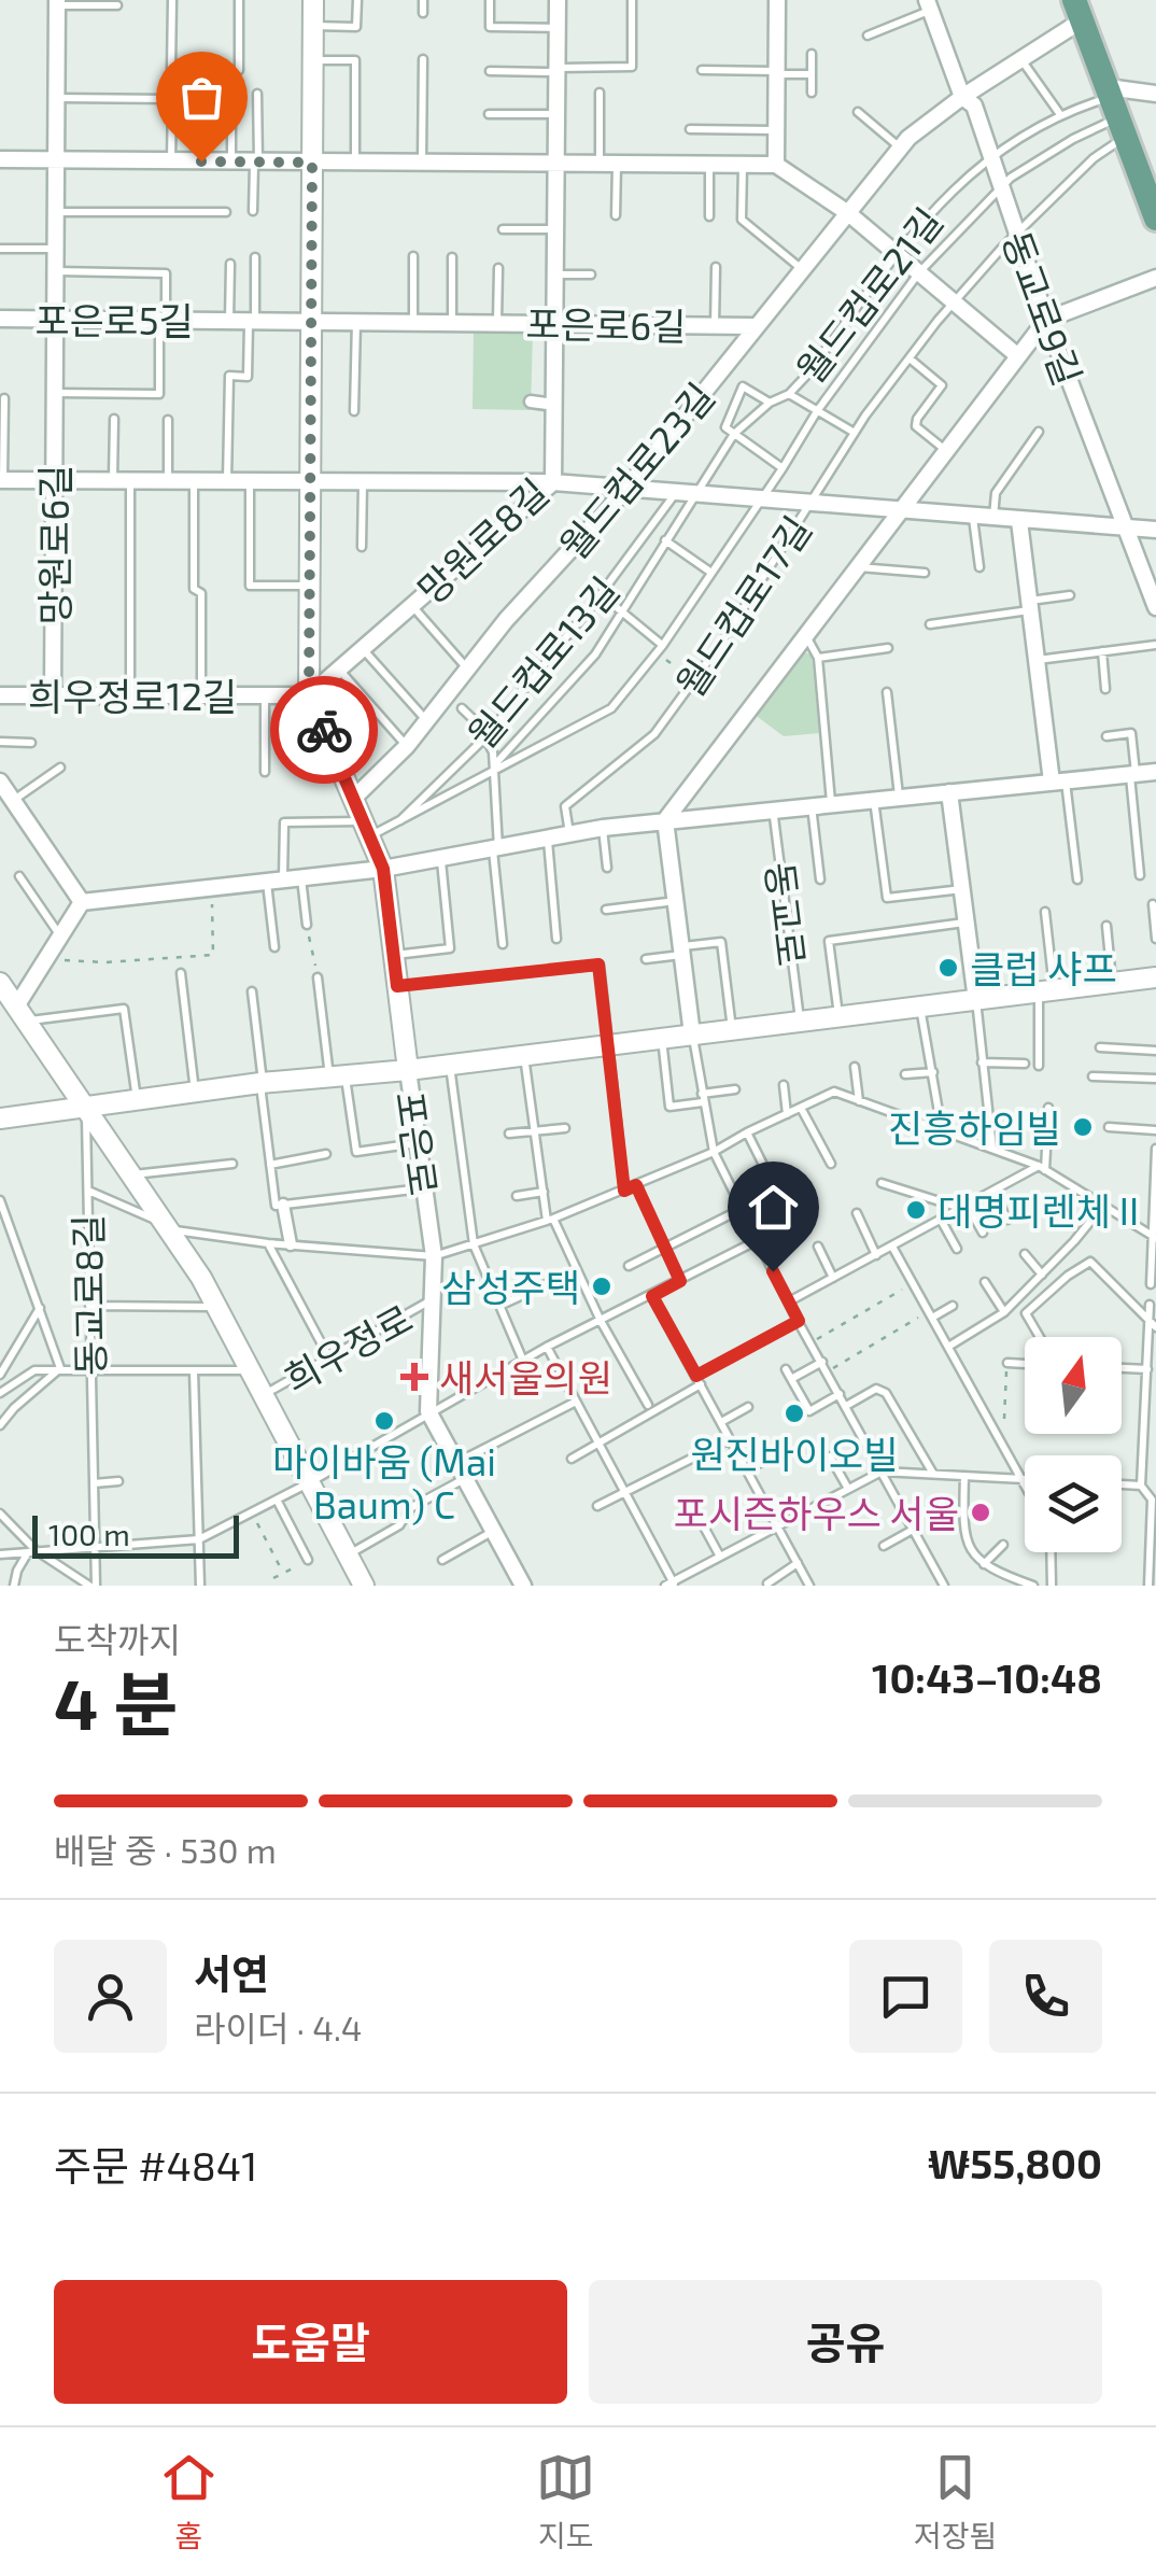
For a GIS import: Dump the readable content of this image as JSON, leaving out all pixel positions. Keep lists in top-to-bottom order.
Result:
{
  "streets": {
    "street": [
      "동교로9길",
      "포은로5길",
      "포은로6길",
      "월드컵로23길",
      "망원로8길",
      "망원로6길",
      "희우정로12길",
      "동교로",
      "포은로",
      "희우정로"
    ],
    "lane": [
      "월드컵로21길",
      "월드컵로17길",
      "월드컵로13길",
      "동교로8길"
    ]
  },
  "crossings": [
    ["월드컵로21길", "동교로9길"],
    ["월드컵로21길", "월드컵로17길"],
    ["동교로9길", "월드컵로23길"],
    ["동교로9길", "월드컵로17길"],
    ["포은로5길", "포은로6길"],
    ["포은로5길", "망원로6길"],
    ["포은로5길", "포은로"],
    ["포은로6길", "월드컵로23길"],
    ["포은로6길", "망원로8길"],
    ["포은로6길", "포은로"],
    ["월드컵로23길", "포은로"],
    ["망원로8길", "희우정로12길"],
    ["망원로8길", "포은로"],
    ["망원로6길", "희우정로12길"],
    ["희우정로12길", "포은로"],
    ["동교로", "포은로"],
    ["동교로", "동교로8길"],
    ["동교로", "희우정로"],
    ["포은로", "희우정로"],
    ["동교로8길", "희우정로"]
  ],
  "places": {
    "other": [
      "클럽 샤프",
      "진흥하임빌",
      "대명피렌체 II",
      "삼성주택",
      "원진바이오빌",
      "마이바움 (Mai Baum) C",
      "포시즌하우스 서울"
    ],
    "health": ["새서울의원"]
  },
  "scale_bar": "100 m",
  "north": "top",
  "page": {
    "scale": "100 m",
    "heading": ["4 분", "도착까지", "10:43–10:48"],
    "panel": [
      "서연",
      "라이더 · 4.4",
      "주문 #4841",
      "₩55,800"
    ],
    "bar": "배달 중 · 530 m",
    "buttons": ["도움말", "공유"],
    "tabs": ["홈", "지도", "저장됨"]
  }
}
